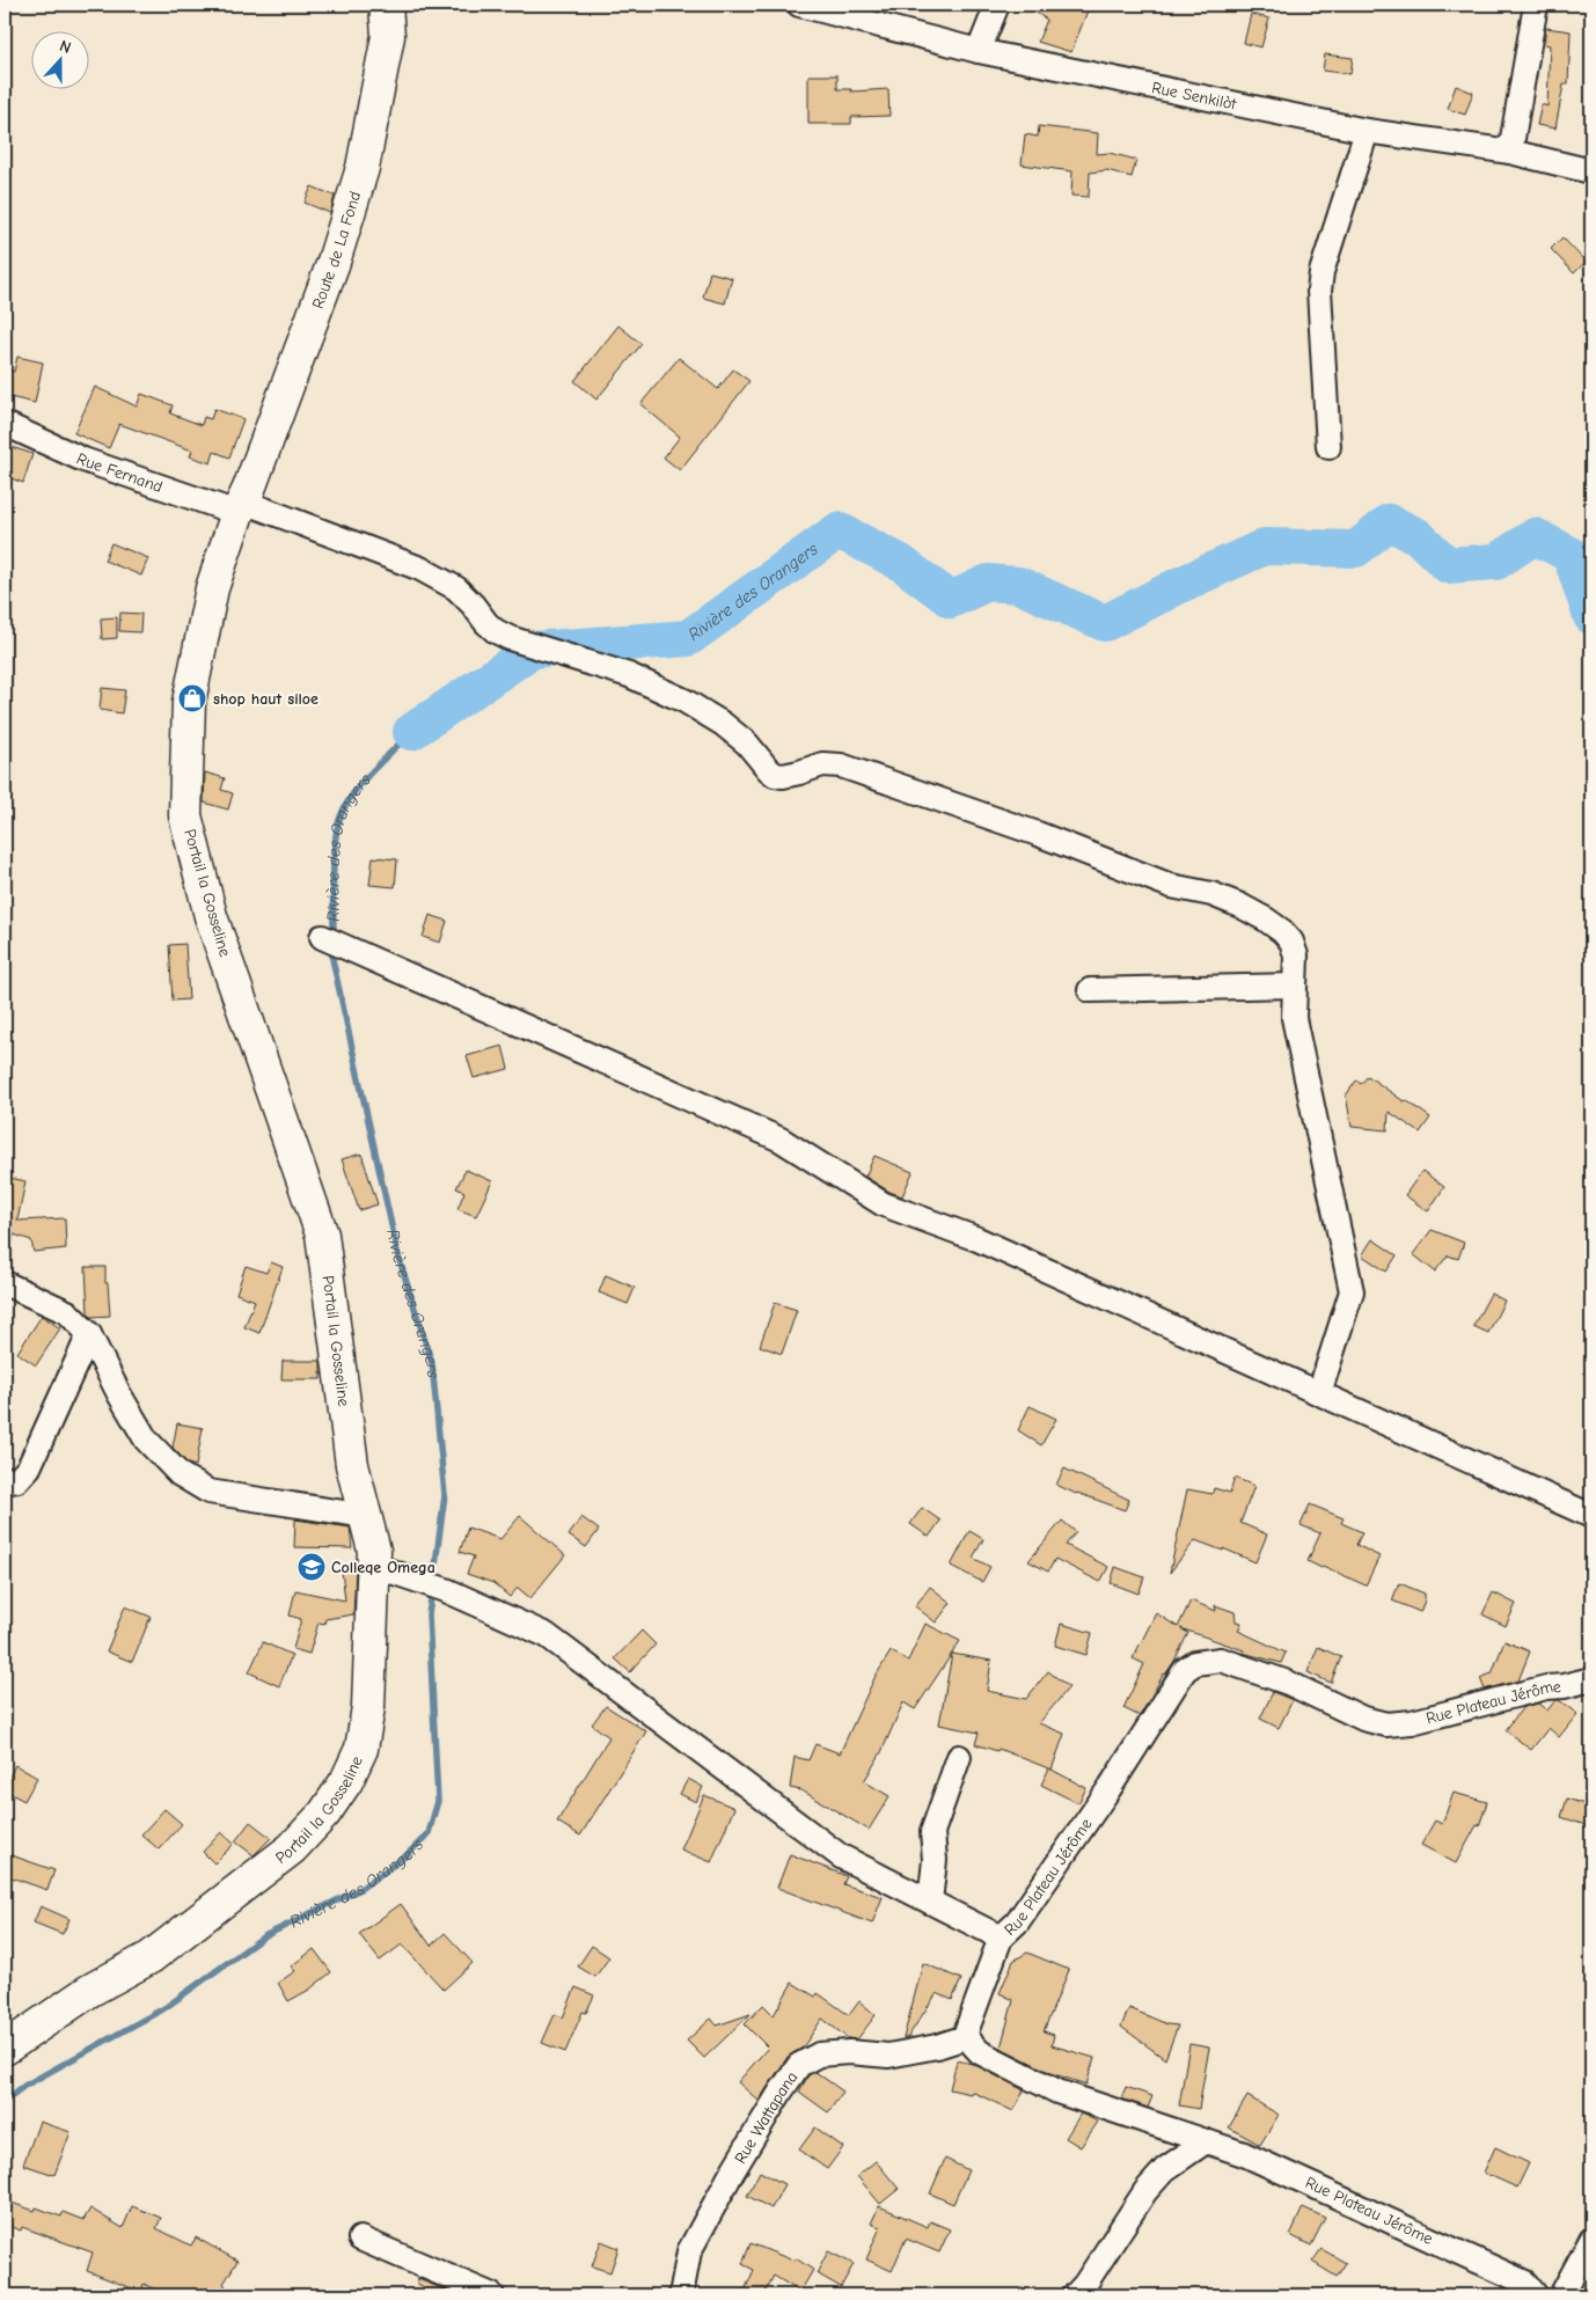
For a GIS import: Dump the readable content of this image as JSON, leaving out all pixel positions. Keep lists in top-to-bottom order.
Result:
{
  "streets": {
    "street": [
      "Rue Senkilòt",
      "Route de La Fond",
      "Rue Fernand",
      "Portail la Gosseline",
      "Rue Plateau Jérôme",
      "Rue Wattapana"
    ]
  },
  "crossings": [
    ["Route de La Fond", "Rue Fernand"],
    ["Route de La Fond", "Portail la Gosseline"],
    ["Rue Fernand", "Portail la Gosseline"],
    ["Rue Plateau Jérôme", "Rue Wattapana"]
  ],
  "water": ["Rivière des Orangers"],
  "places": {
    "shop": ["shop haut siloe"],
    "school or university": ["Colleqe Omega"]
  },
  "north": "top"
}
